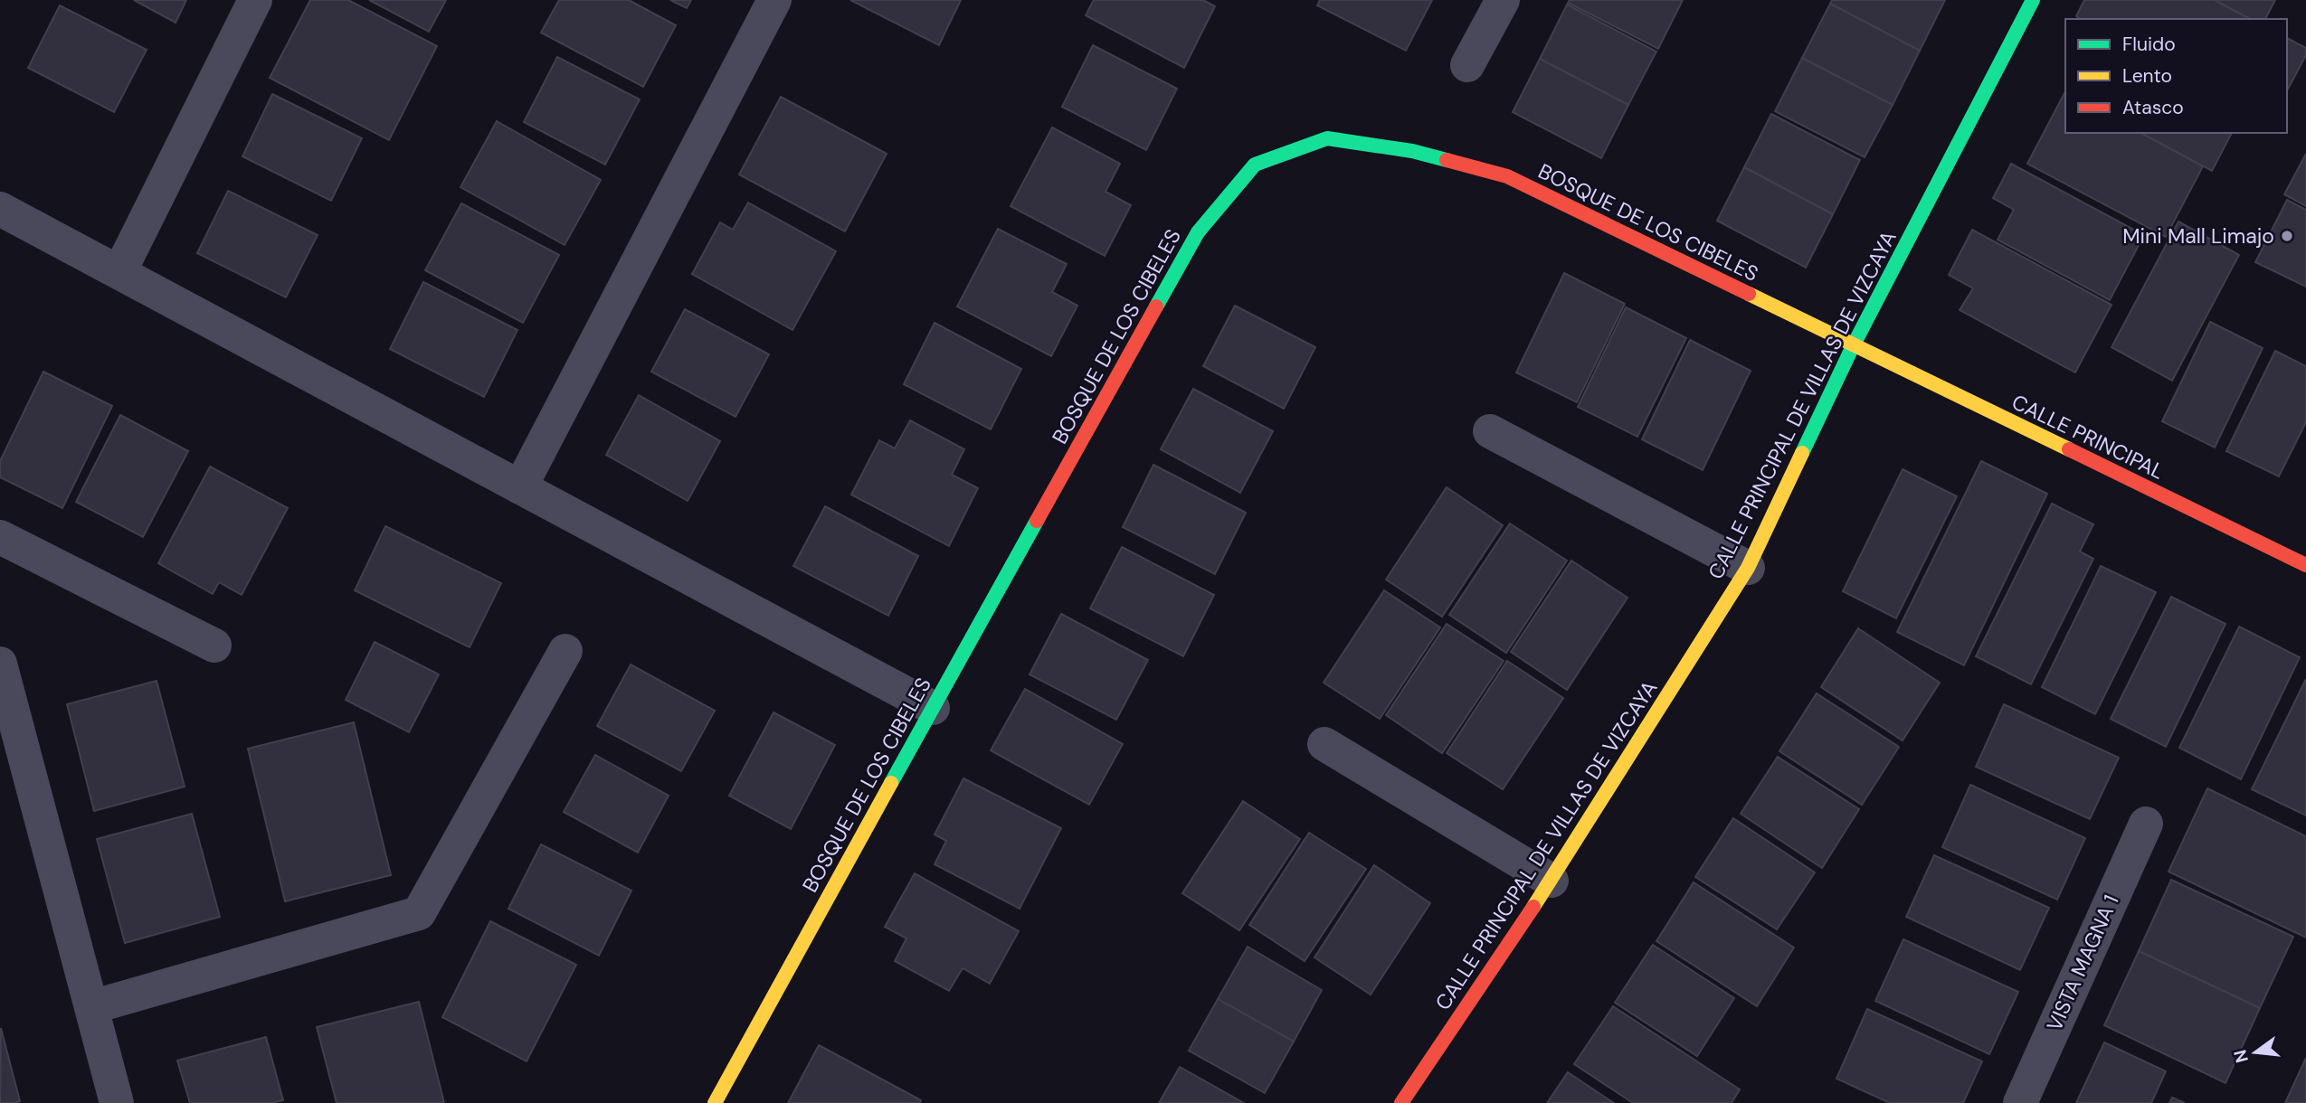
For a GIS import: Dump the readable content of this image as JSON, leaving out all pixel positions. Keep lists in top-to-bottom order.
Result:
{
  "streets": {
    "street": [
      "BOSQUE DE LOS CIBELES",
      "CALLE PRINCIPAL DE VILLAS DE VIZCAYA",
      "CALLE PRINCIPAL",
      "VISTA MAGNA 1"
    ]
  },
  "crossings": [
    ["BOSQUE DE LOS CIBELES", "CALLE PRINCIPAL DE VILLAS DE VIZCAYA"],
    ["BOSQUE DE LOS CIBELES", "CALLE PRINCIPAL"],
    ["CALLE PRINCIPAL DE VILLAS DE VIZCAYA", "CALLE PRINCIPAL"]
  ],
  "places": ["Mini Mall Limajo"],
  "legend": ["Fluido", "Lento", "Atasco"],
  "north": "left"
}
